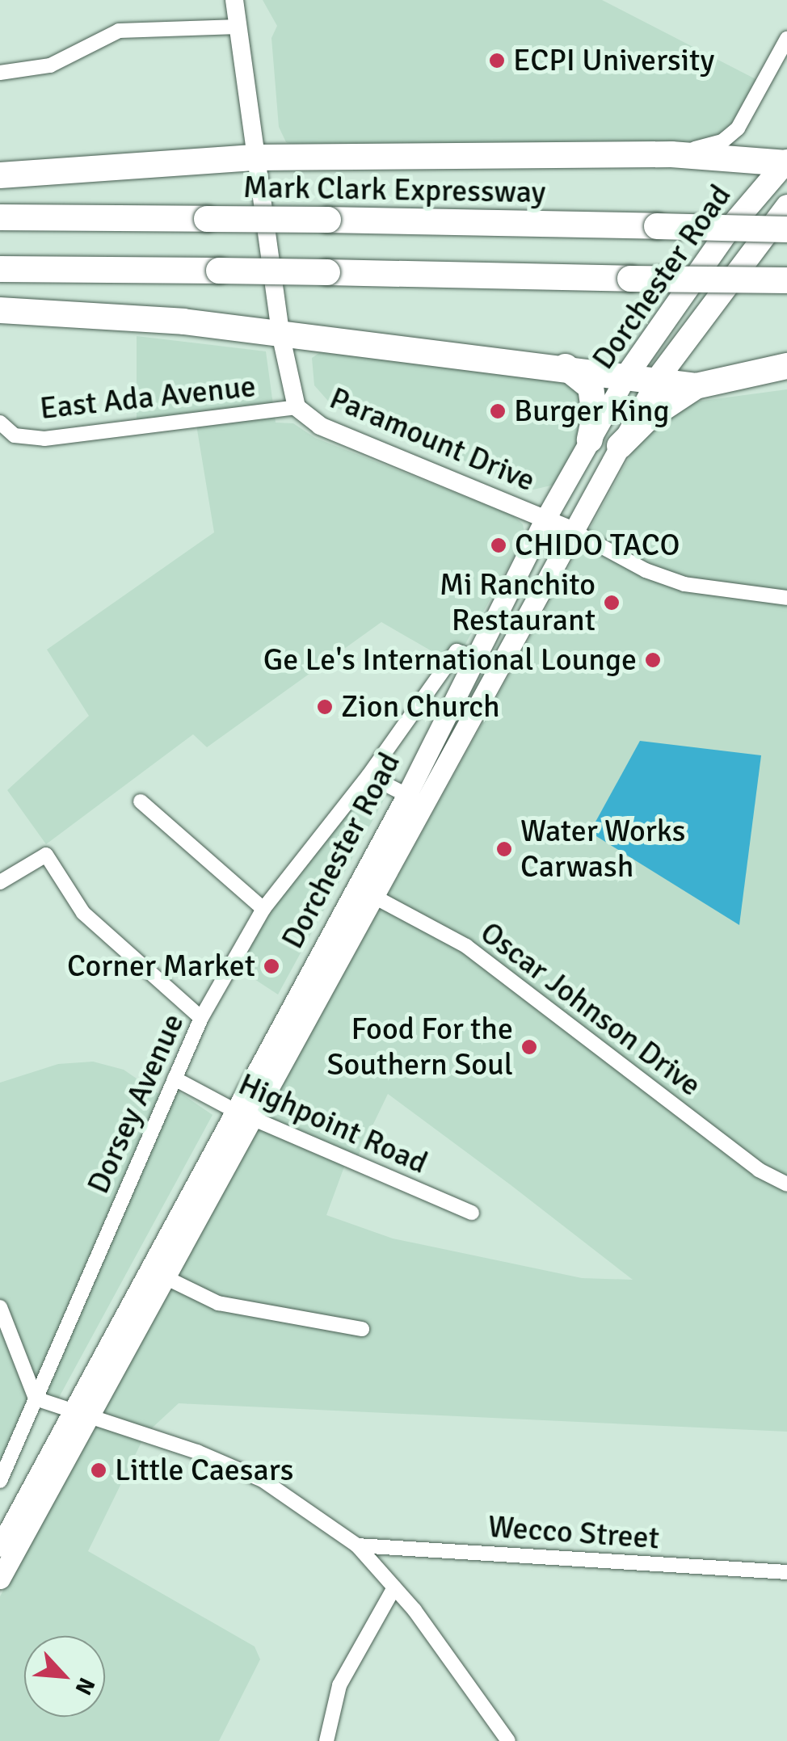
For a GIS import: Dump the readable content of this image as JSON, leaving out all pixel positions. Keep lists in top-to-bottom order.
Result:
{
  "streets": {
    "highway": ["Mark Clark Expressway"],
    "main road": ["Dorchester Road"],
    "street": [
      "East Ada Avenue",
      "Paramount Drive",
      "Oscar Johnson Drive",
      "Dorsey Avenue",
      "Highpoint Road",
      "Wecco Street"
    ]
  },
  "crossings": [
    ["Dorchester Road", "Paramount Drive"],
    ["Dorchester Road", "Oscar Johnson Drive"],
    ["Dorchester Road", "Dorsey Avenue"],
    ["Dorchester Road", "Highpoint Road"],
    ["East Ada Avenue", "Paramount Drive"],
    ["Dorsey Avenue", "Highpoint Road"]
  ],
  "places": [
    "ECPI University",
    "Burger King",
    "CHIDO TACO",
    "Mi Ranchito Restaurant",
    "Ge Le's International Lounge",
    "Zion Church",
    "Water Works Carwash",
    "Corner Market",
    "Food For the Southern Soul",
    "Little Caesars"
  ],
  "north": "bottom right"
}
